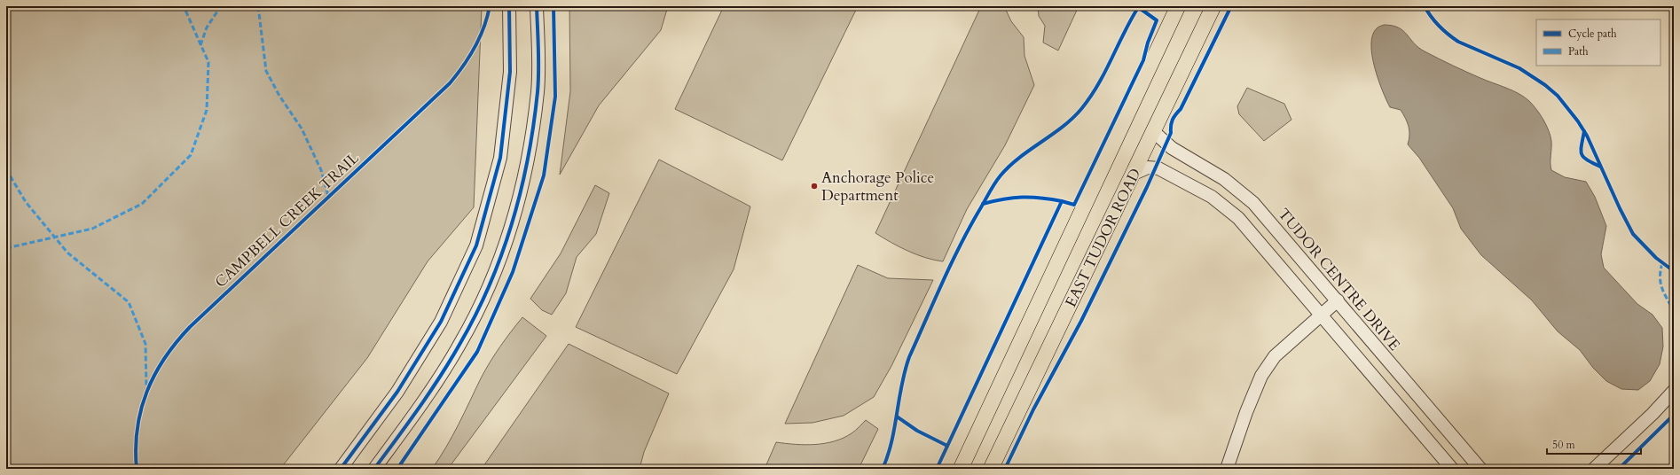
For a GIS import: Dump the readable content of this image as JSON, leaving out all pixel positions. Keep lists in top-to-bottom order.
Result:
{
  "streets": {
    "main road": ["EAST TUDOR ROAD"],
    "street": ["TUDOR CENTRE DRIVE"],
    "cycle path": ["CAMPBELL CREEK TRAIL"]
  },
  "crossings": [
    ["EAST TUDOR ROAD", "TUDOR CENTRE DRIVE"]
  ],
  "places": ["Anchorage Police Department"],
  "legend": ["Cycle path", "Path"],
  "scale_bar": "50 m"
}
